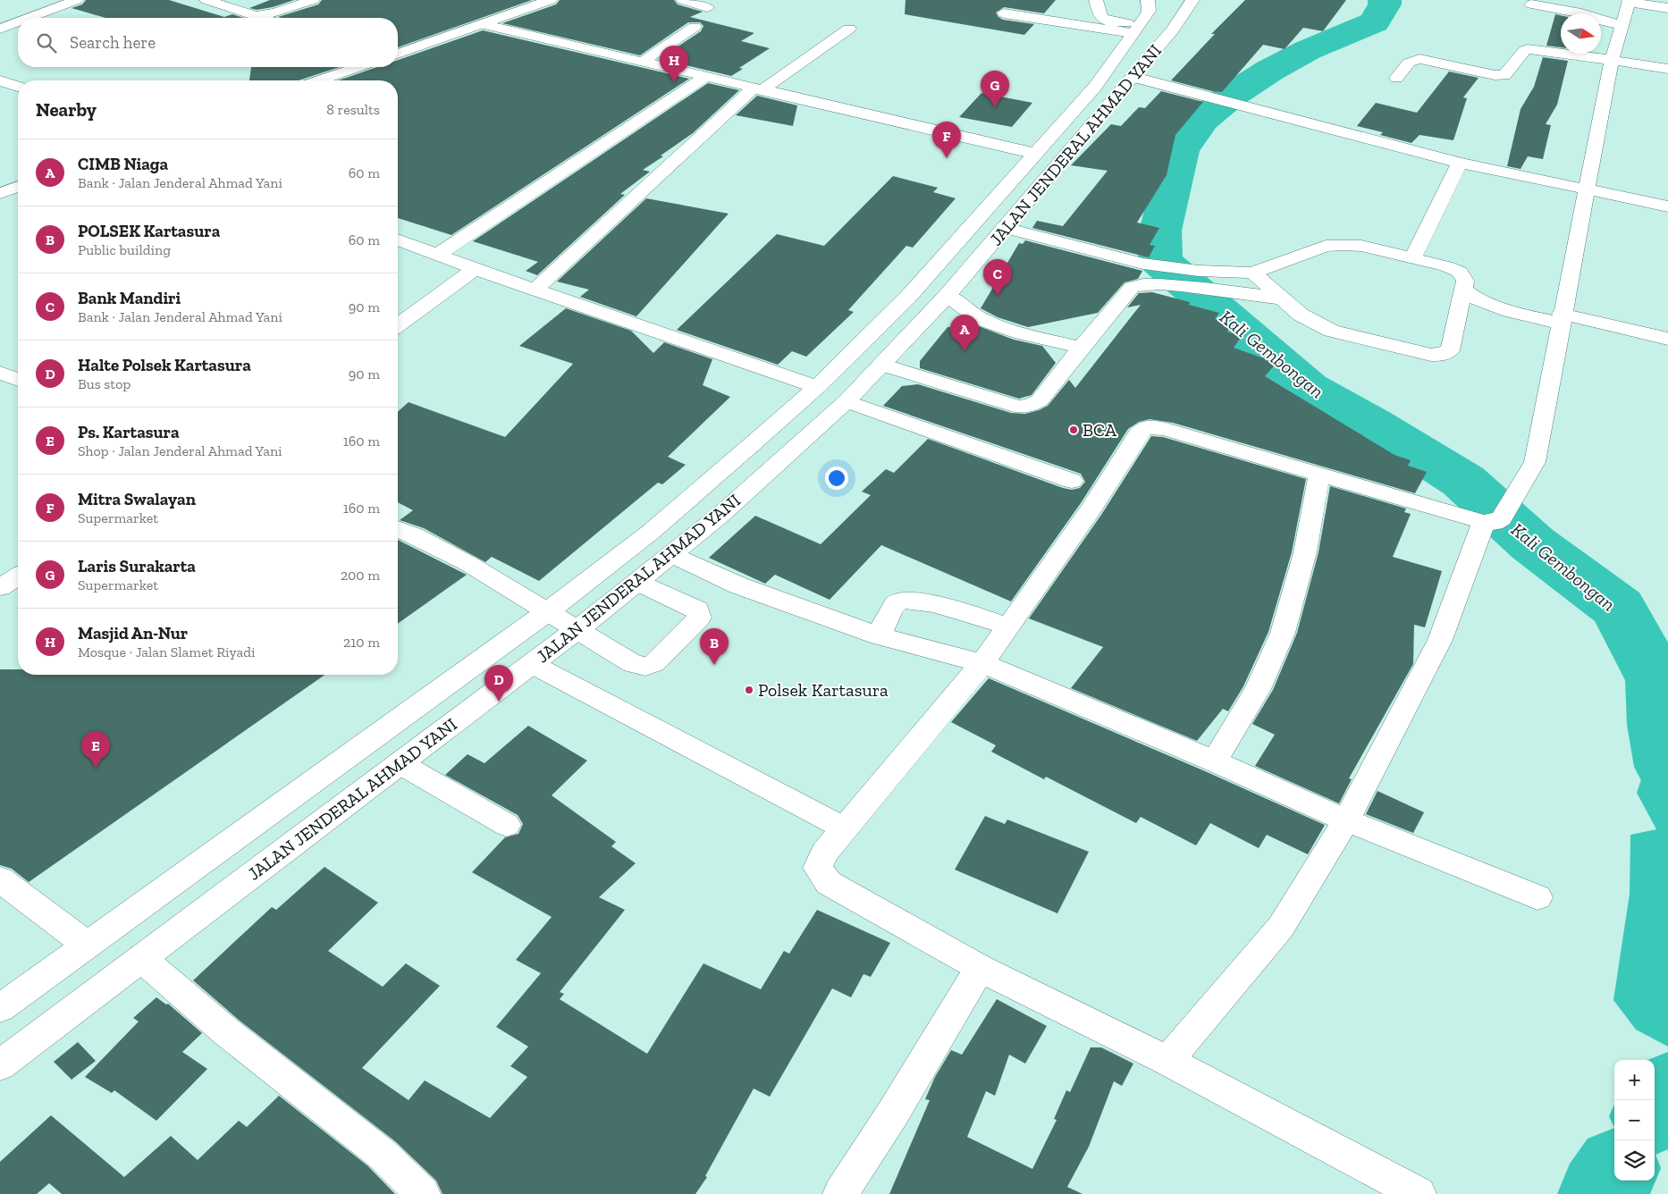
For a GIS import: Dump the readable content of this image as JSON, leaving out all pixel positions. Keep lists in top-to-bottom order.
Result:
{
  "streets": {
    "main road": ["JALAN JENDERAL AHMAD YANI"]
  },
  "water": ["Kali Gembongan"],
  "places": ["BCA", "Polsek Kartasura"],
  "north": "right",
  "page": {
    "search": "Search here",
    "pins": [
      "H",
      "G",
      "F",
      "C",
      "A",
      "B",
      "D",
      "E"
    ],
    "heading": ["Nearby", "8 results"],
    "list": [
      {
        "mark": "A",
        "name": "CIMB Niaga",
        "note": "Bank · Jalan Jenderal Ahmad Yani",
        "value": "60 m"
      },
      {
        "mark": "B",
        "name": "POLSEK Kartasura",
        "note": "Public building",
        "value": "60 m"
      },
      {
        "mark": "C",
        "name": "Bank Mandiri",
        "note": "Bank · Jalan Jenderal Ahmad Yani",
        "value": "90 m"
      },
      {
        "mark": "D",
        "name": "Halte Polsek Kartasura",
        "note": "Bus stop",
        "value": "90 m"
      },
      {
        "mark": "E",
        "name": "Ps. Kartasura",
        "note": "Shop · Jalan Jenderal Ahmad Yani",
        "value": "160 m"
      },
      {
        "mark": "F",
        "name": "Mitra Swalayan",
        "note": "Supermarket",
        "value": "160 m"
      },
      {
        "mark": "G",
        "name": "Laris Surakarta",
        "note": "Supermarket",
        "value": "200 m"
      },
      {
        "mark": "H",
        "name": "Masjid An-Nur",
        "note": "Mosque · Jalan Slamet Riyadi",
        "value": "210 m"
      }
    ],
    "map_buttons": ["+", "−"]
  }
}
